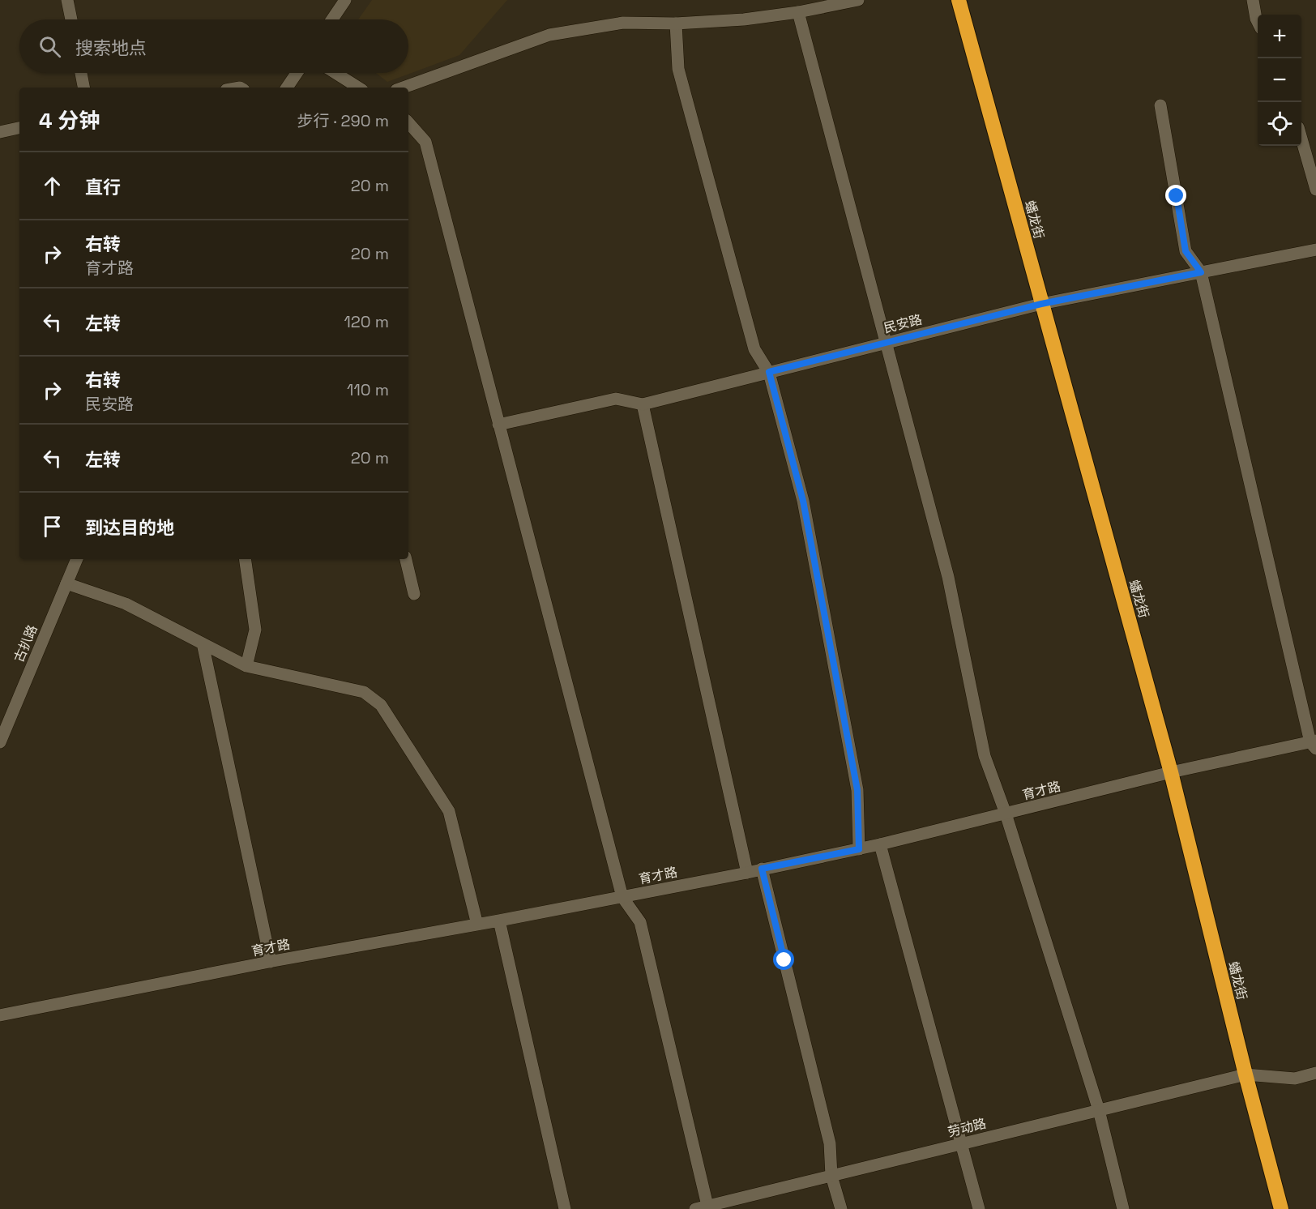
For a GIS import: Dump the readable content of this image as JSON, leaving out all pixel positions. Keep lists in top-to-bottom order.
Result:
{
  "streets": {
    "highway": ["蟠龙街"],
    "street": [
      "民安路",
      "古扒路",
      "育才路",
      "劳动路"
    ]
  },
  "crossings": [
    ["蟠龙街", "民安路"],
    ["蟠龙街", "育才路"],
    ["蟠龙街", "劳动路"]
  ],
  "page": {
    "map_buttons": ["+", "−"],
    "search": "搜索地点",
    "heading": ["4 分钟", "步行 · 290 m"],
    "list": [
      ["直行", "20 m"],
      ["右转", "育才路", "20 m"],
      ["左转", "120 m"],
      ["右转", "民安路", "110 m"],
      ["左转", "20 m"],
      "到达目的地"
    ]
  }
}
